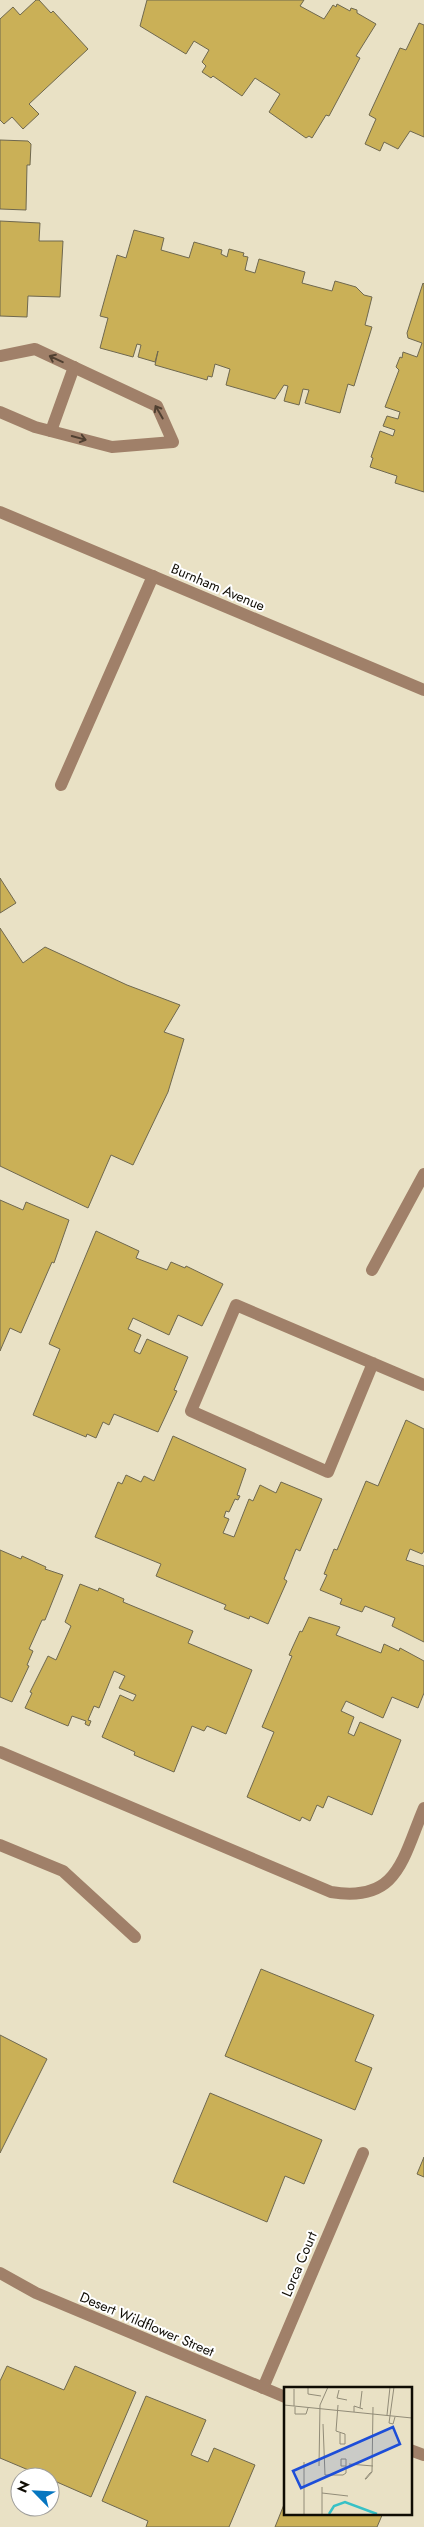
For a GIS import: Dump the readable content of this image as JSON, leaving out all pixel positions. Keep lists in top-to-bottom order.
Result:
{
  "streets": {
    "street": ["Burnham Avenue", "Lorca Court", "Desert Wildflower Street"]
  },
  "crossings": [
    ["Lorca Court", "Desert Wildflower Street"]
  ],
  "north": "top left"
}
